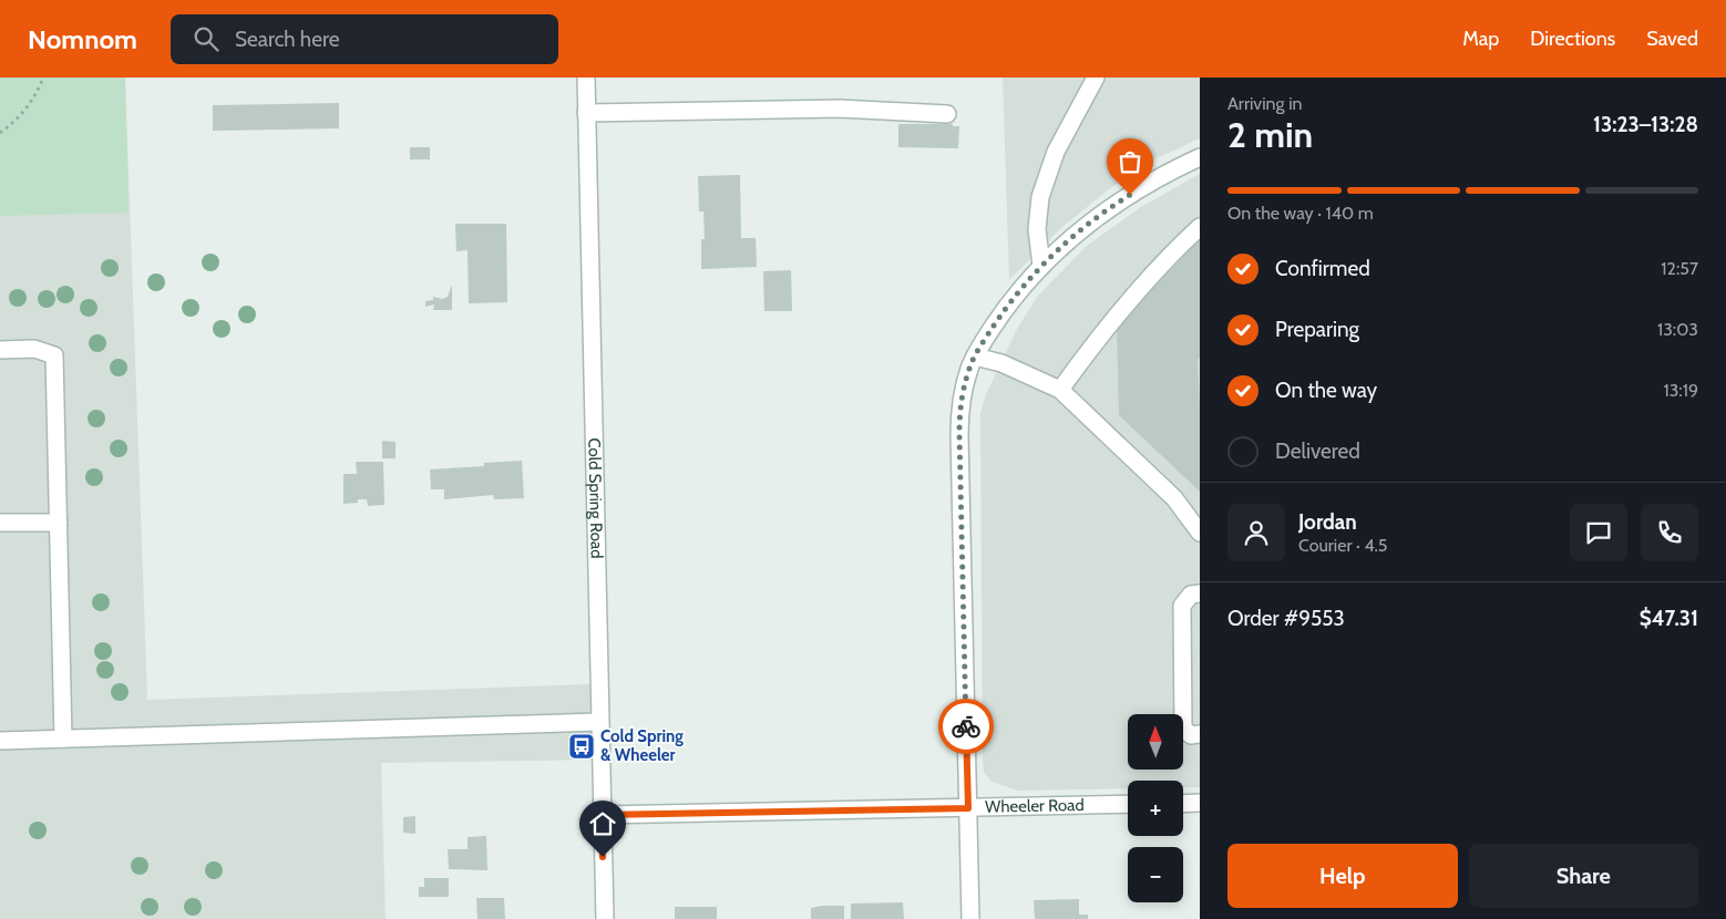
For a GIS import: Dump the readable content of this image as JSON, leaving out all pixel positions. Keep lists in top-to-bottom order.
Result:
{
  "streets": {
    "street": ["Cold Spring Road", "Wheeler Road"]
  },
  "crossings": [
    ["Cold Spring Road", "Wheeler Road"]
  ],
  "places": {
    "bus stop": ["Cold Spring & Wheeler"]
  },
  "north": "top",
  "page": {
    "header": "Nomnom",
    "search": "Search here",
    "nav": ["Map", "Directions", "Saved"],
    "heading": ["2 min", "Arriving in", "13:23–13:28"],
    "panel": [
      "Jordan",
      "Courier · 4.5",
      "Order #9553",
      "$47.31"
    ],
    "bar": "On the way · 140 m",
    "list": [
      ["Confirmed", "12:57"],
      ["Preparing", "13:03"],
      ["On the way", "13:19"],
      "Delivered"
    ],
    "map_buttons": ["+", "−"],
    "buttons": ["Help", "Share"]
  }
}
